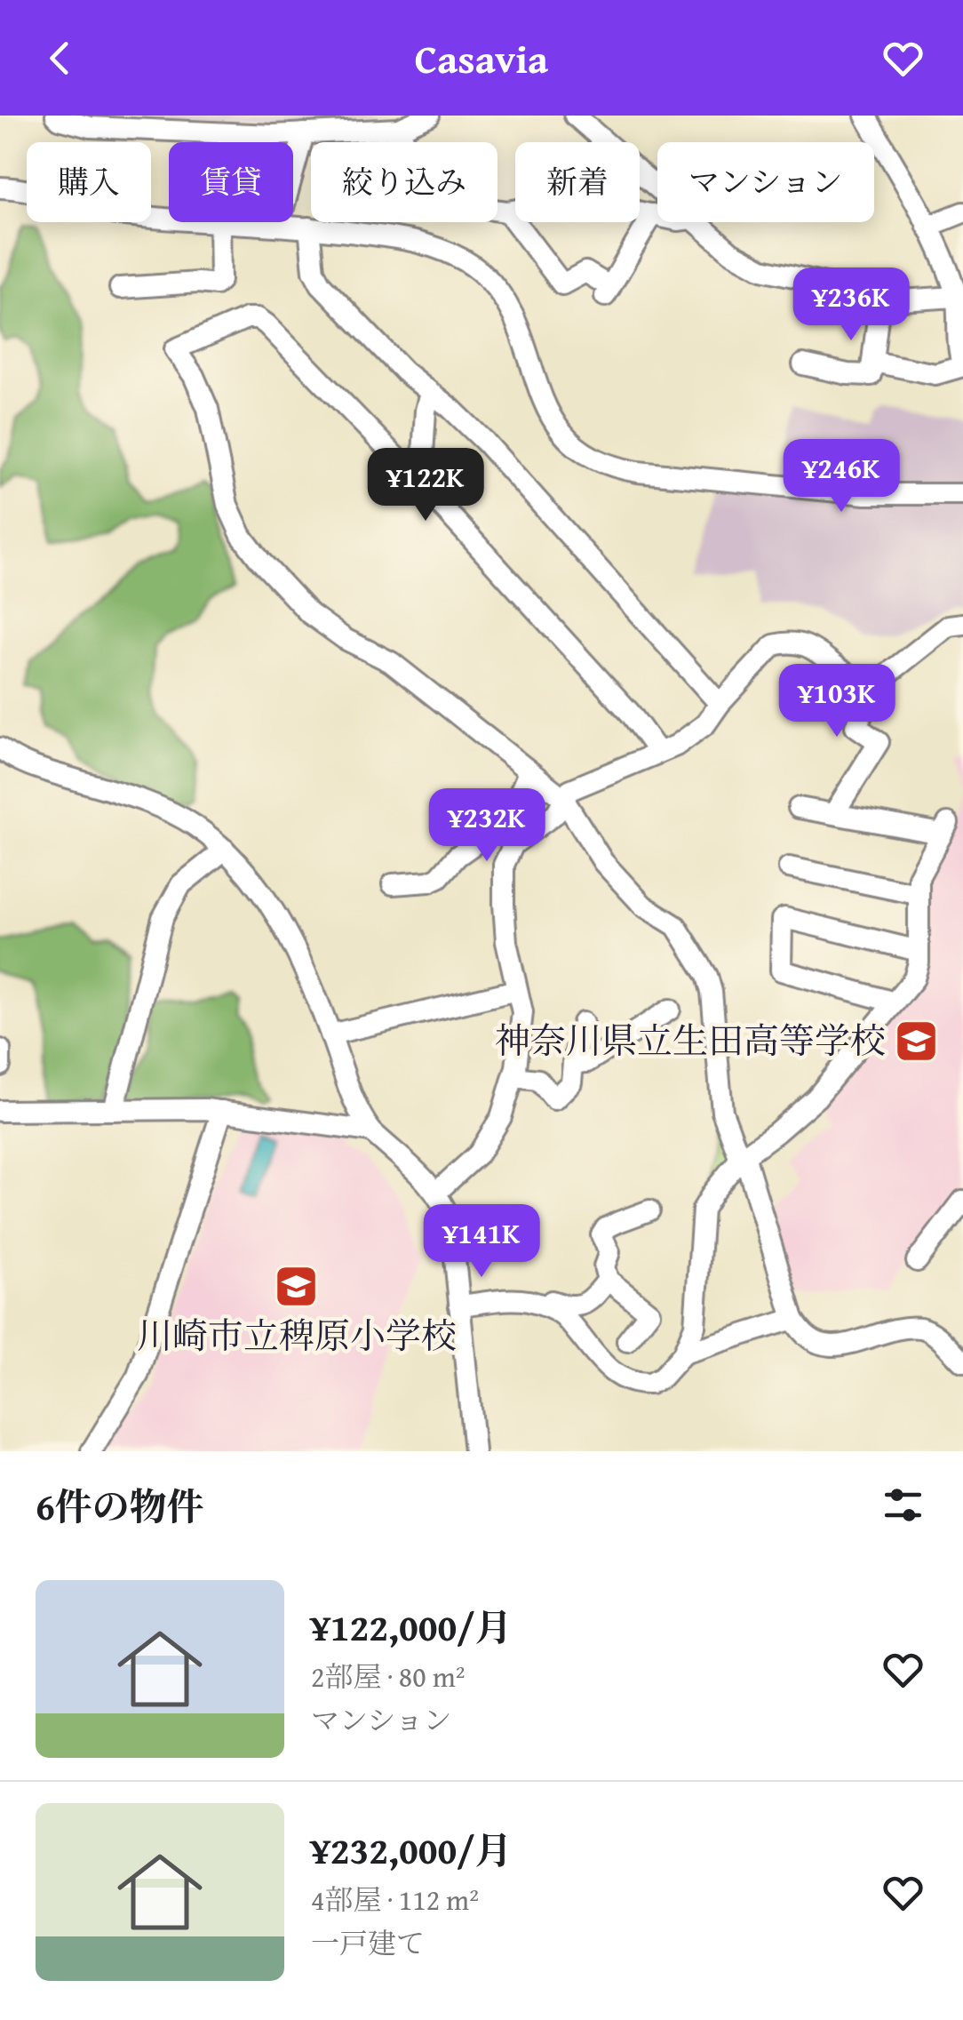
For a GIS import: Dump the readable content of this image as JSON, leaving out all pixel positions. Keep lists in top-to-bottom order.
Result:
{
  "places": {
    "school or university": ["神奈川県立生田高等学校", "川崎市立稗原小学校"]
  },
  "page": {
    "header": "Casavia",
    "chip": [
      "購入",
      "賃貸",
      "絞り込み",
      "新着",
      "マンション"
    ],
    "price": [
      "¥236K",
      "¥246K",
      "¥122K",
      "¥103K",
      "¥232K",
      "¥141K"
    ],
    "heading": "6件の物件",
    "list": [
      {
        "name": "¥122,000/月",
        "note": "2部屋 · 80 m² · マンション"
      },
      {
        "name": "¥232,000/月",
        "note": "4部屋 · 112 m² · 一戸建て"
      }
    ]
  }
}
